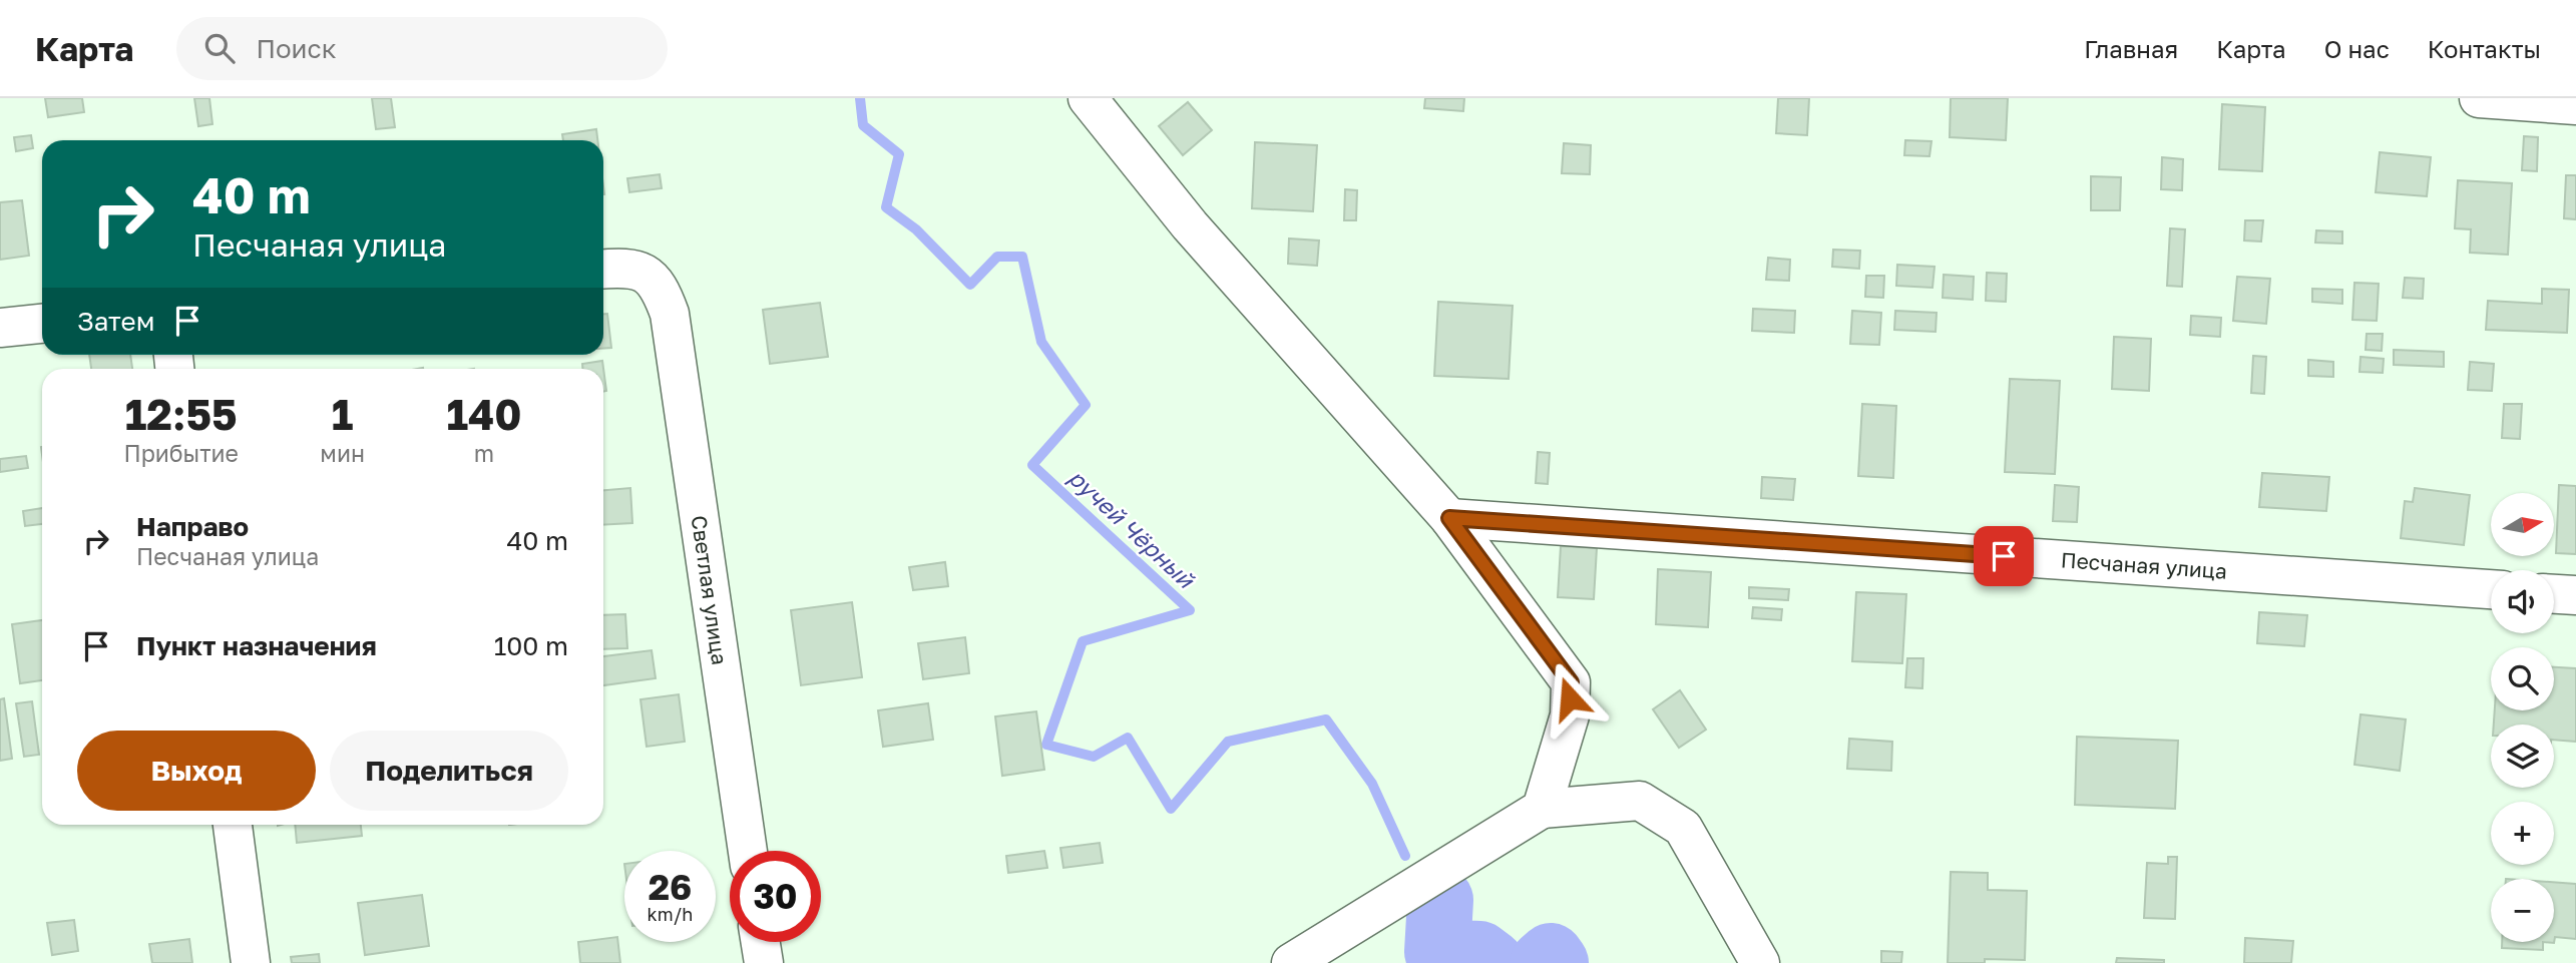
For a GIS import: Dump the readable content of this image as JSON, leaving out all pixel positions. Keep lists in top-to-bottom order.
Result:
{
  "streets": {
    "street": ["Песчаная улица", "Светлая улица"]
  },
  "water": ["ручей Чёрный"],
  "north": "right",
  "page": {
    "header": "Карта",
    "search": "Поиск",
    "nav": [
      "Главная",
      "Карта",
      "О нас",
      "Контакты"
    ],
    "turn": ["40 m", "Песчаная улица"],
    "then": "Затем",
    "eta": [
      "12:55",
      "Прибытие",
      "1",
      "мин",
      "140",
      "m"
    ],
    "list": [
      {
        "name": "Направо",
        "note": "Песчаная улица",
        "value": "40 m"
      },
      {
        "name": "Пункт назначения",
        "value": "100 m"
      }
    ],
    "map_buttons": ["+", "−"],
    "buttons": ["Выход", "Поделиться"],
    "speed": "26 km/h",
    "limit": "30"
  }
}
